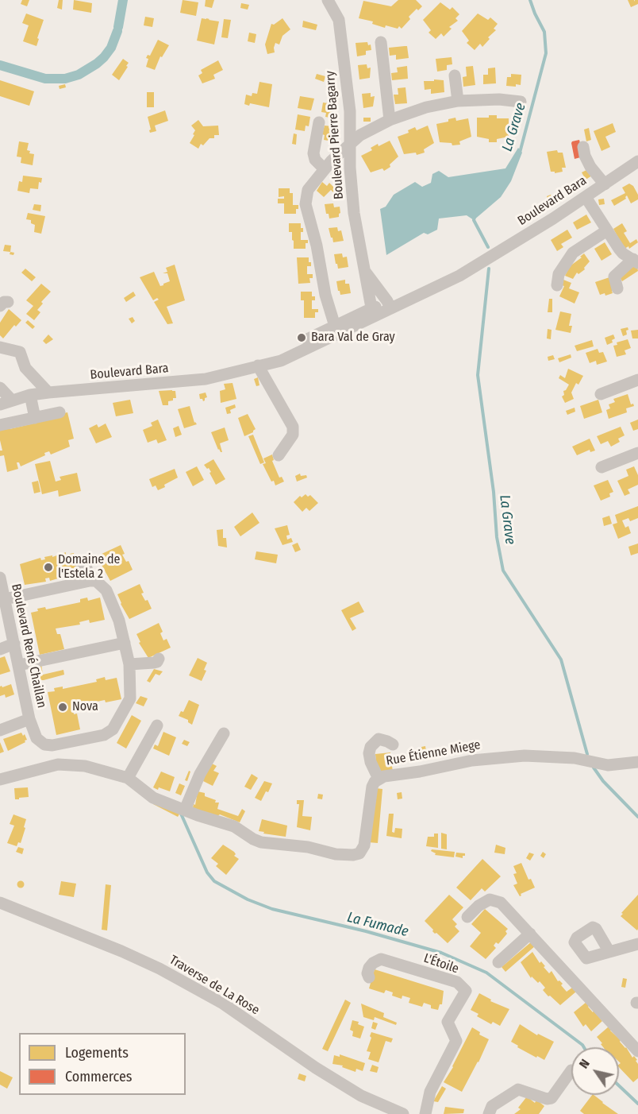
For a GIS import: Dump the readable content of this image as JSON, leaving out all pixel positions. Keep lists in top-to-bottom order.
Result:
{
  "streets": {
    "street": [
      "Boulevard Pierre Bagarry",
      "Boulevard Bara",
      "Boulevard René Chaillan",
      "Rue Étienne Miege",
      "L'Étoile",
      "Traverse de La Rose"
    ]
  },
  "crossings": [
    ["Boulevard Pierre Bagarry", "Boulevard Bara"]
  ],
  "water": ["La Grave", "La Fumade"],
  "places": ["Bara Val de Gray", "Domaine de l'Estela 2", "Nova"],
  "legend": ["Logements", "Commerces"],
  "north": "top left"
}
